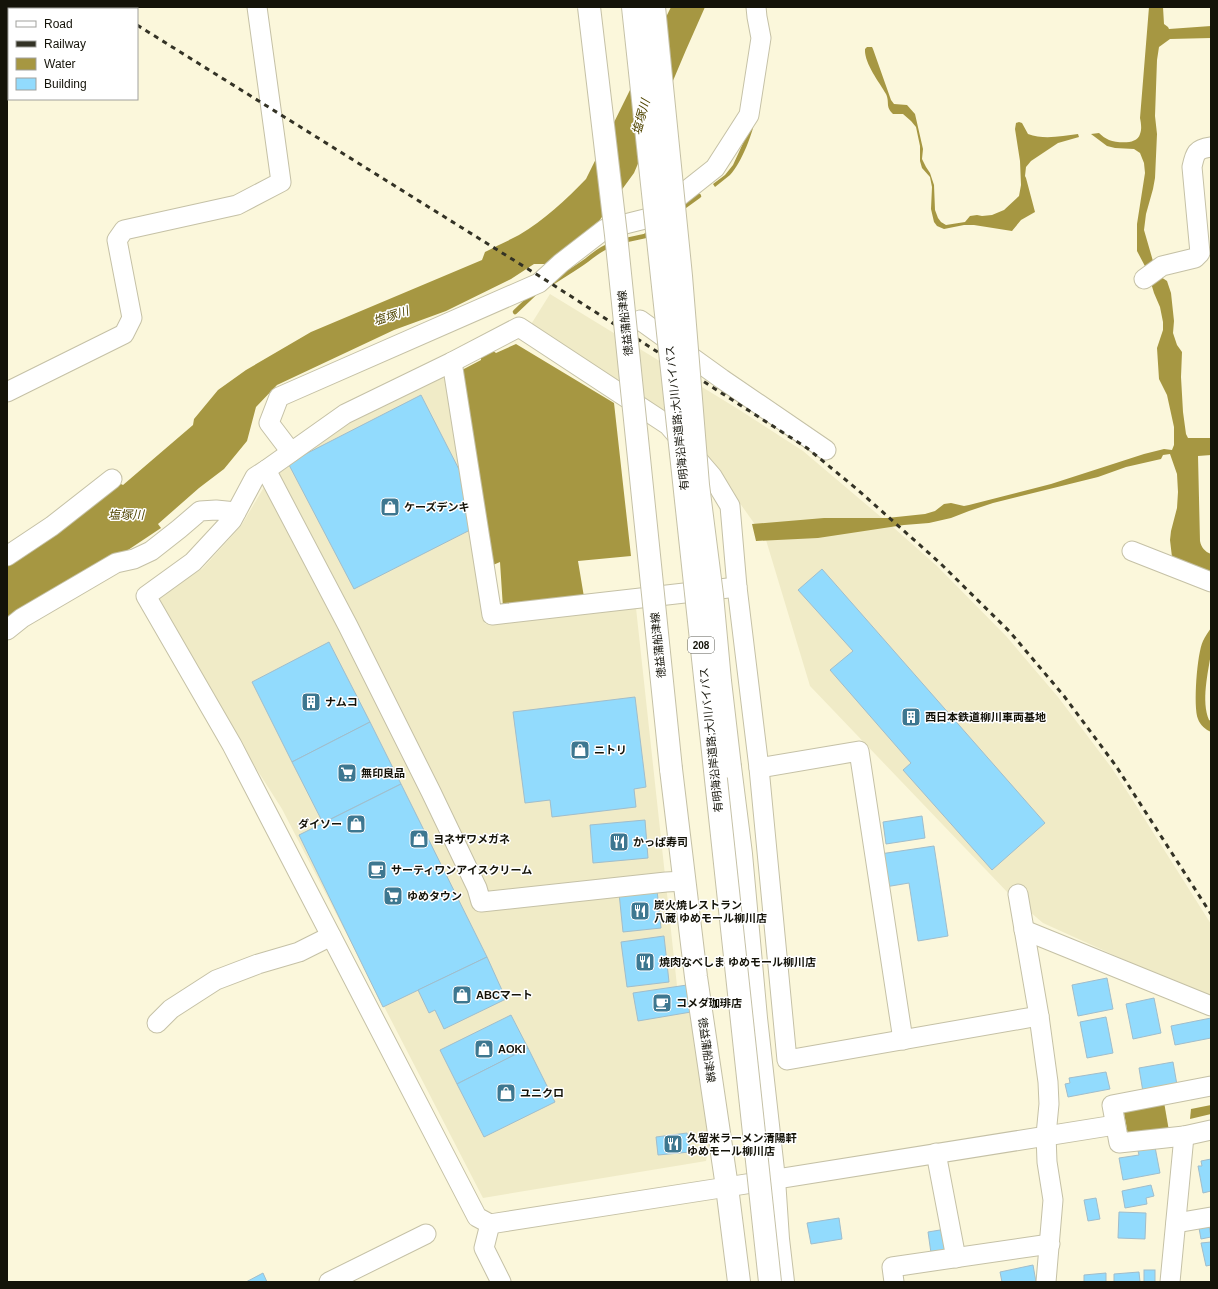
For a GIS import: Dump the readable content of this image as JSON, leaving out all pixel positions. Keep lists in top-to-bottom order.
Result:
{
  "streets": {
    "main road": ["徳益蒲船津線", "有明海沿岸道路;大川バイパス", "208"]
  },
  "water": ["塩塚川"],
  "places": {
    "shop": [
      "ケーズデンキ",
      "ニトリ",
      "ダイソー",
      "ヨネザワメガネ",
      "ABCマート",
      "AOKI",
      "ユニクロ"
    ],
    "building": ["ナムコ", "西日本鉄道柳川車両基地"],
    "supermarket": ["無印良品", "ゆめタウン"],
    "restaurant": [
      "かっぱ寿司",
      "炭火焼レストラン 八蔵 ゆめモール柳川店",
      "焼肉なべしま ゆめモール柳川店",
      "久留米ラーメン清陽軒 ゆめモール柳川店"
    ],
    "cafe": ["サーティワンアイスクリーム", "コメダ珈琲店"]
  },
  "legend": [
    "Road",
    "Railway",
    "Water",
    "Building"
  ]
}
